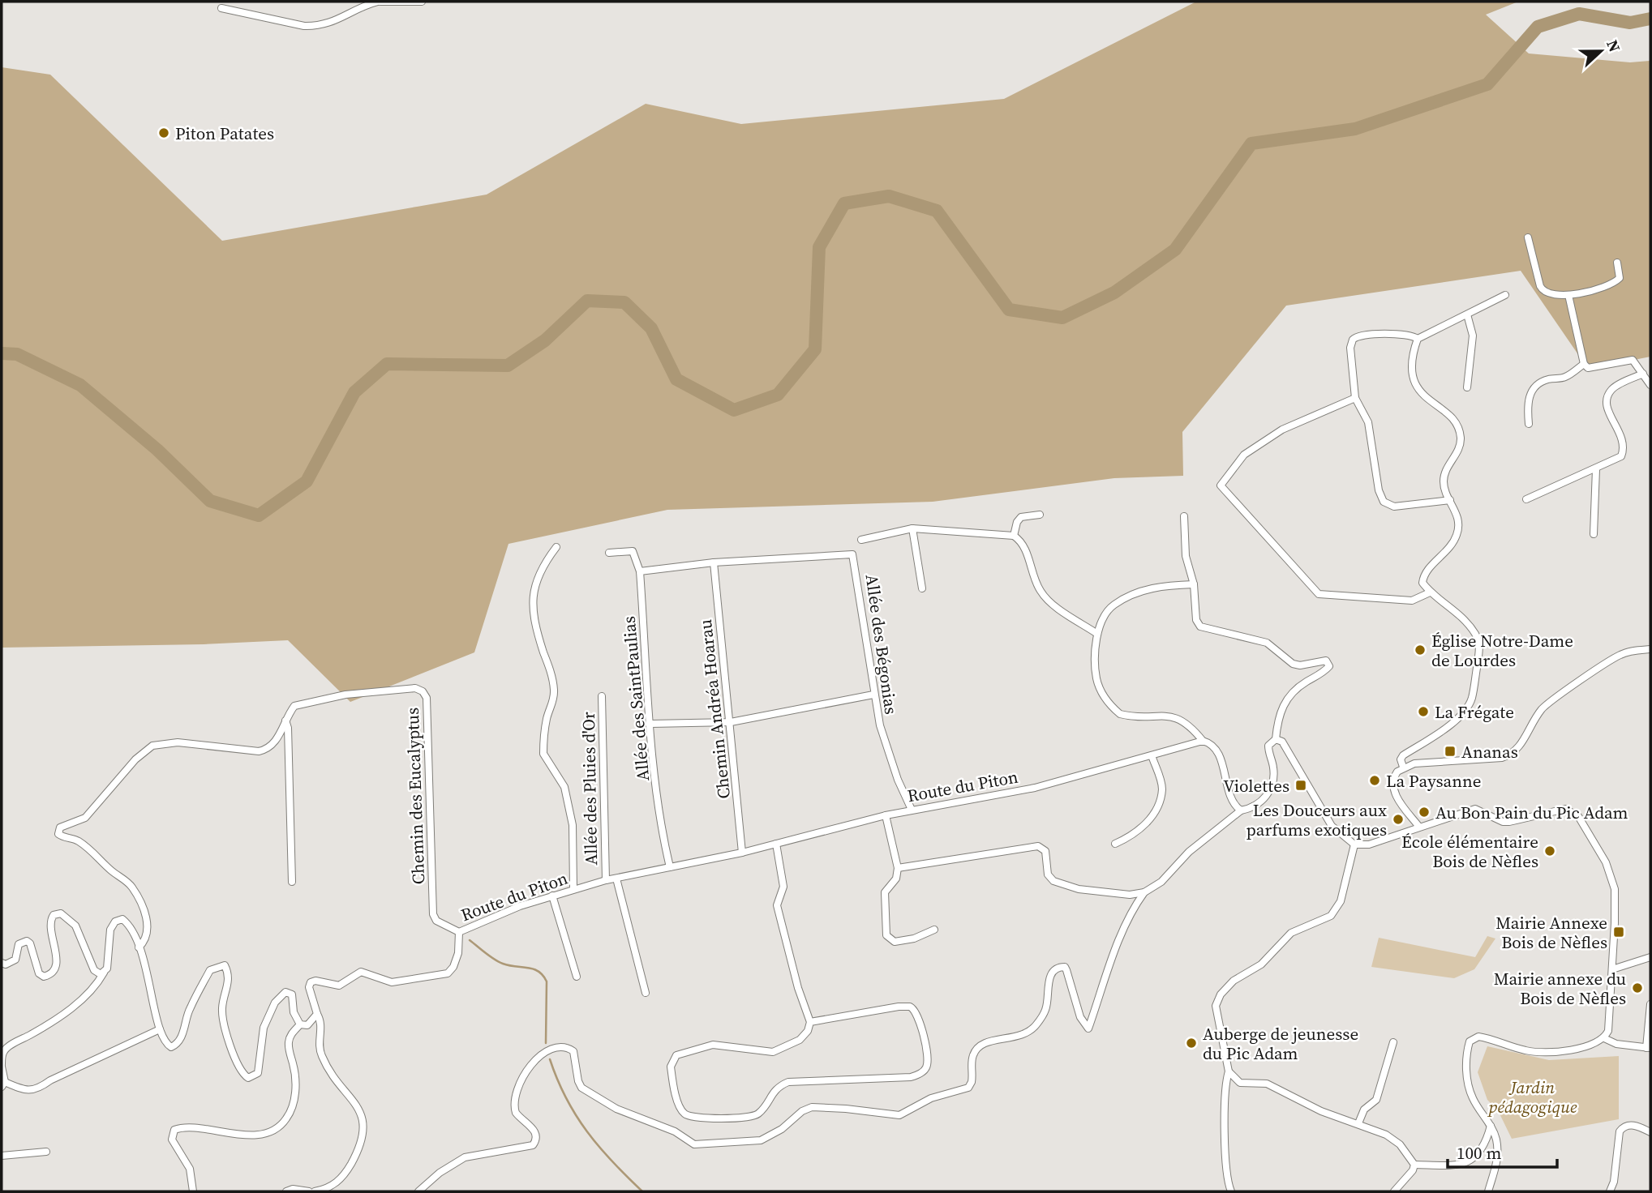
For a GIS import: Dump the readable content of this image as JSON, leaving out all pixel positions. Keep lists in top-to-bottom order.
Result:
{
  "streets": {
    "street": [
      "Allée des Bégonias",
      "Allée des SaintPaulias",
      "Chemin Andréa Hoarau",
      "Route du Piton",
      "Allée des Pluies d'Or",
      "Chemin des Eucalyptus"
    ]
  },
  "crossings": [
    ["Allée des Bégonias", "Allée des SaintPaulias"],
    ["Allée des Bégonias", "Chemin Andréa Hoarau"],
    ["Allée des Bégonias", "Route du Piton"],
    ["Allée des SaintPaulias", "Route du Piton"],
    ["Chemin Andréa Hoarau", "Route du Piton"],
    ["Route du Piton", "Allée des Pluies d'Or"],
    ["Route du Piton", "Chemin des Eucalyptus"]
  ],
  "parks": ["Jardin pédagogique"],
  "places": {
    "other": [
      "Piton Patates",
      "Église Notre-Dame de Lourdes",
      "La Frégate",
      "La Paysanne",
      "Au Bon Pain du Pic Adam",
      "Les Douceurs aux parfums exotiques",
      "École élémentaire Bois de Nèfles",
      "Mairie annexe du Bois de Nèfles",
      "Auberge de jeunesse du Pic Adam"
    ],
    "transit": ["Ananas", "Violettes", "Mairie Annexe Bois de Nèfles"]
  },
  "scale_bar": "100 m",
  "north": "right"
}
